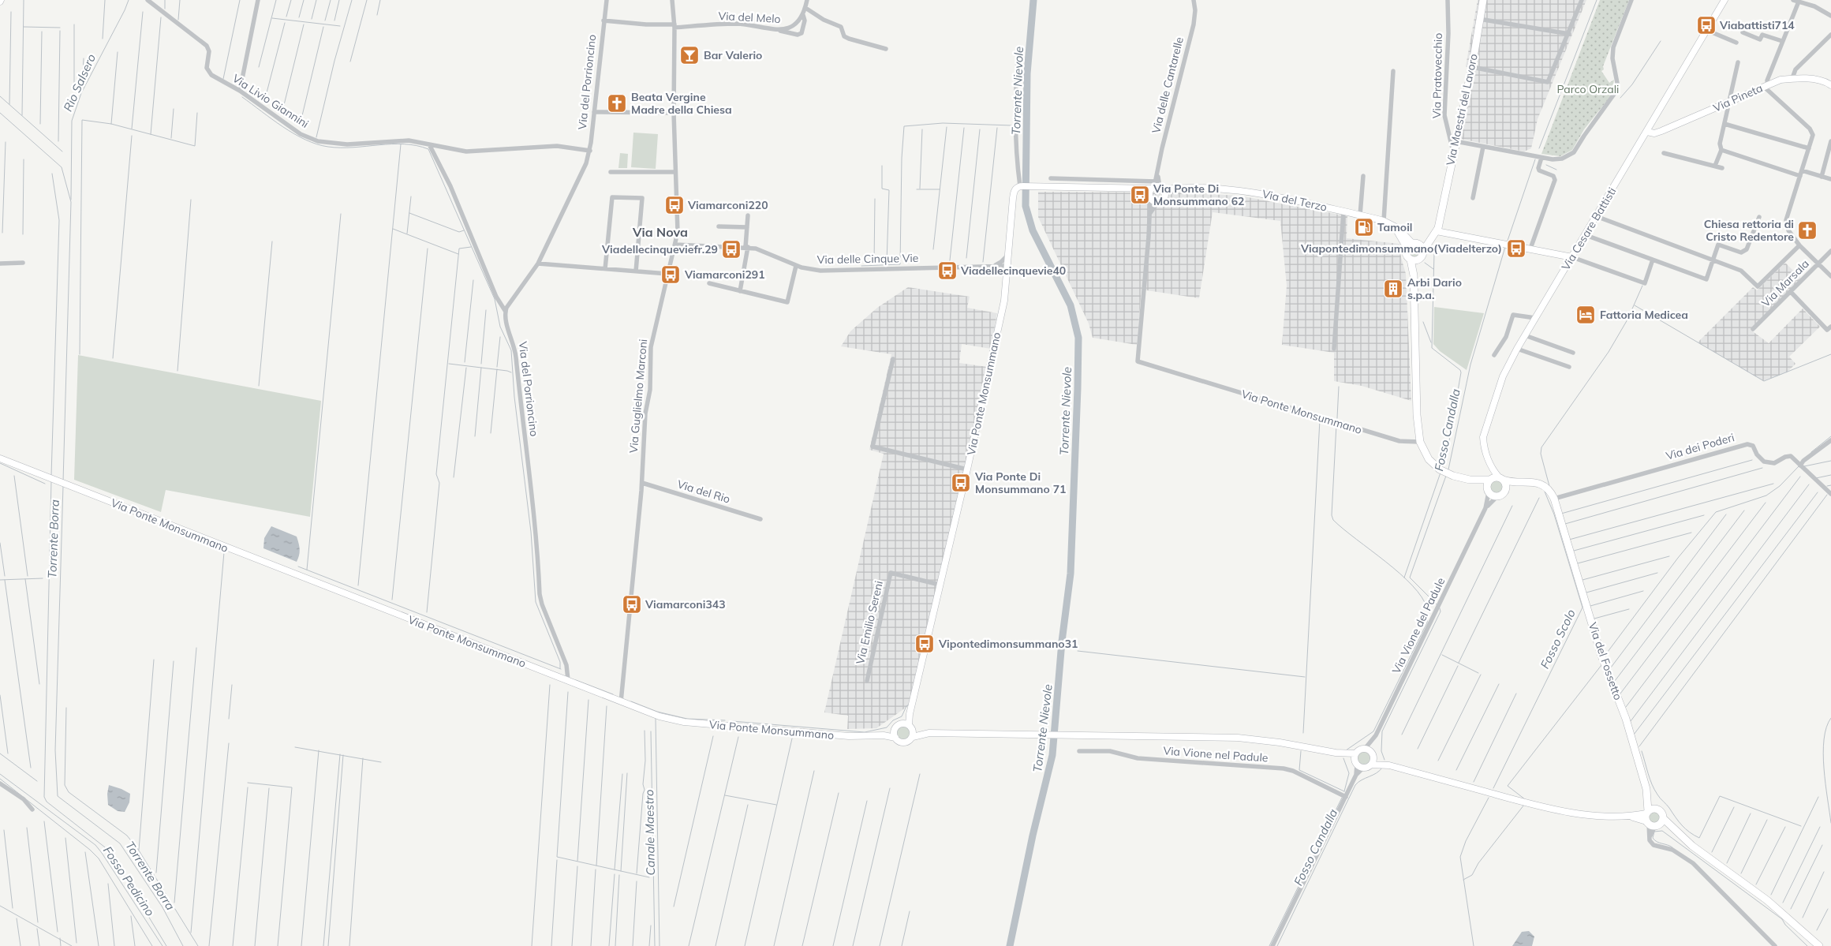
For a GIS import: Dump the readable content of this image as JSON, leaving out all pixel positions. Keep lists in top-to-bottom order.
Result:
{
  "streets": {
    "main road": ["Via Maestri del Lavoro", "Via del Fossetto"],
    "street": [
      "Via del Melo",
      "Via Pratovecchio",
      "Via del Porrioncino",
      "Via delle Cantarelle",
      "Via Pineta",
      "Via Livio Giannini",
      "Via del Terzo",
      "Via Cesare Battisti",
      "Via delle Cinque Vie",
      "Via Marsala",
      "Via Ponte Monsummano",
      "Via Guglielmo Marconi",
      "Via dei Poderi",
      "Via del Rio",
      "Via Emilio Sereni",
      "Via Vione del Padule",
      "Via Vione nel Padule"
    ]
  },
  "crossings": [
    ["Via del Melo", "Via del Porrioncino"],
    ["Via del Melo", "Via Guglielmo Marconi"],
    ["Via Pratovecchio", "Via Maestri del Lavoro"],
    ["Via del Porrioncino", "Via Livio Giannini"],
    ["Via del Porrioncino", "Via Ponte Monsummano"],
    ["Via delle Cantarelle", "Via del Terzo"],
    ["Via delle Cantarelle", "Via Ponte Monsummano"],
    ["Via Pineta", "Via Cesare Battisti"],
    ["Via del Terzo", "Via Ponte Monsummano"],
    ["Via Cesare Battisti", "Via del Fossetto"],
    ["Via delle Cinque Vie", "Via Ponte Monsummano"],
    ["Via delle Cinque Vie", "Via Guglielmo Marconi"],
    ["Via Ponte Monsummano", "Via Guglielmo Marconi"],
    ["Via Ponte Monsummano", "Via Emilio Sereni"],
    ["Via Guglielmo Marconi", "Via del Rio"],
    ["Via dei Poderi", "Via del Fossetto"]
  ],
  "districts": ["Via Nova"],
  "water": [
    "Rio Salsero",
    "Torrente Nievole",
    "Fosso Candalla",
    "Torrente Borra",
    "Fosso Scolo",
    "Canale Maestro",
    "Fosso Pedicino"
  ],
  "parks": ["Parco Orzali"],
  "places": {
    "bus stop": [
      "Viabattisti714",
      "Via Ponte Di Monsummano 62",
      "Viamarconi220",
      "Viapontedimonsummano(Viadelterzo)",
      "Viadellecinqueviefr.29",
      "Viadellecinquevie40",
      "Viamarconi291",
      "Via Ponte Di Monsummano 71",
      "Viamarconi343",
      "Vipontedimonsummano31"
    ],
    "bar": ["Bar Valerio"],
    "church": ["Beata Vergine Madre della Chiesa", "Chiesa rettoria di Cristo Redentore"],
    "fuel station": ["Tamoil"],
    "building": ["Arbi Dario s.p.a."],
    "hotel": ["Fattoria Medicea"]
  }
}
